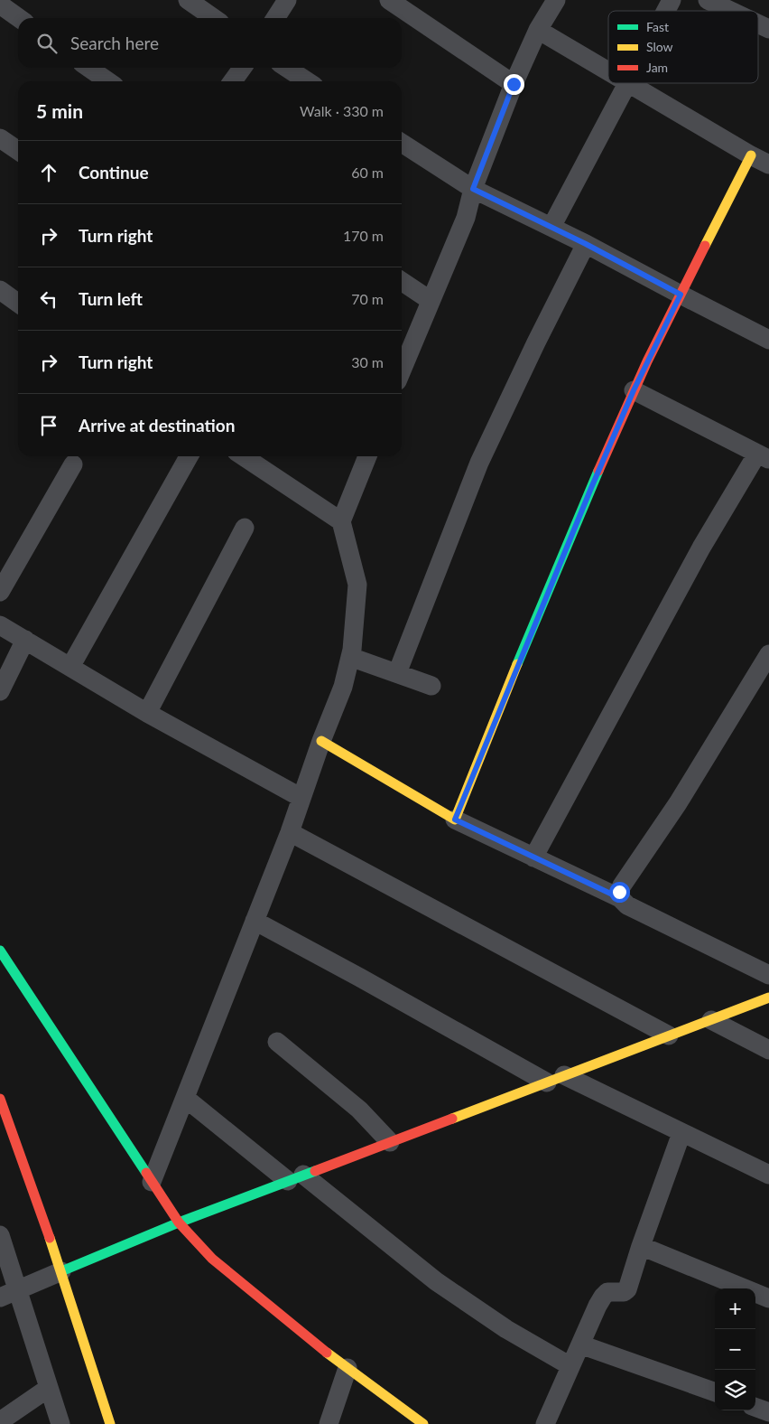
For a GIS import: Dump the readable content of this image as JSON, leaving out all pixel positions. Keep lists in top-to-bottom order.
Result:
{
  "legend": ["Fast", "Slow", "Jam"],
  "page": {
    "search": "Search here",
    "heading": ["5 min", "Walk · 330 m"],
    "list": [
      ["Continue", "60 m"],
      ["Turn right", "170 m"],
      ["Turn left", "70 m"],
      ["Turn right", "30 m"],
      "Arrive at destination"
    ],
    "map_buttons": ["+", "−"]
  }
}
